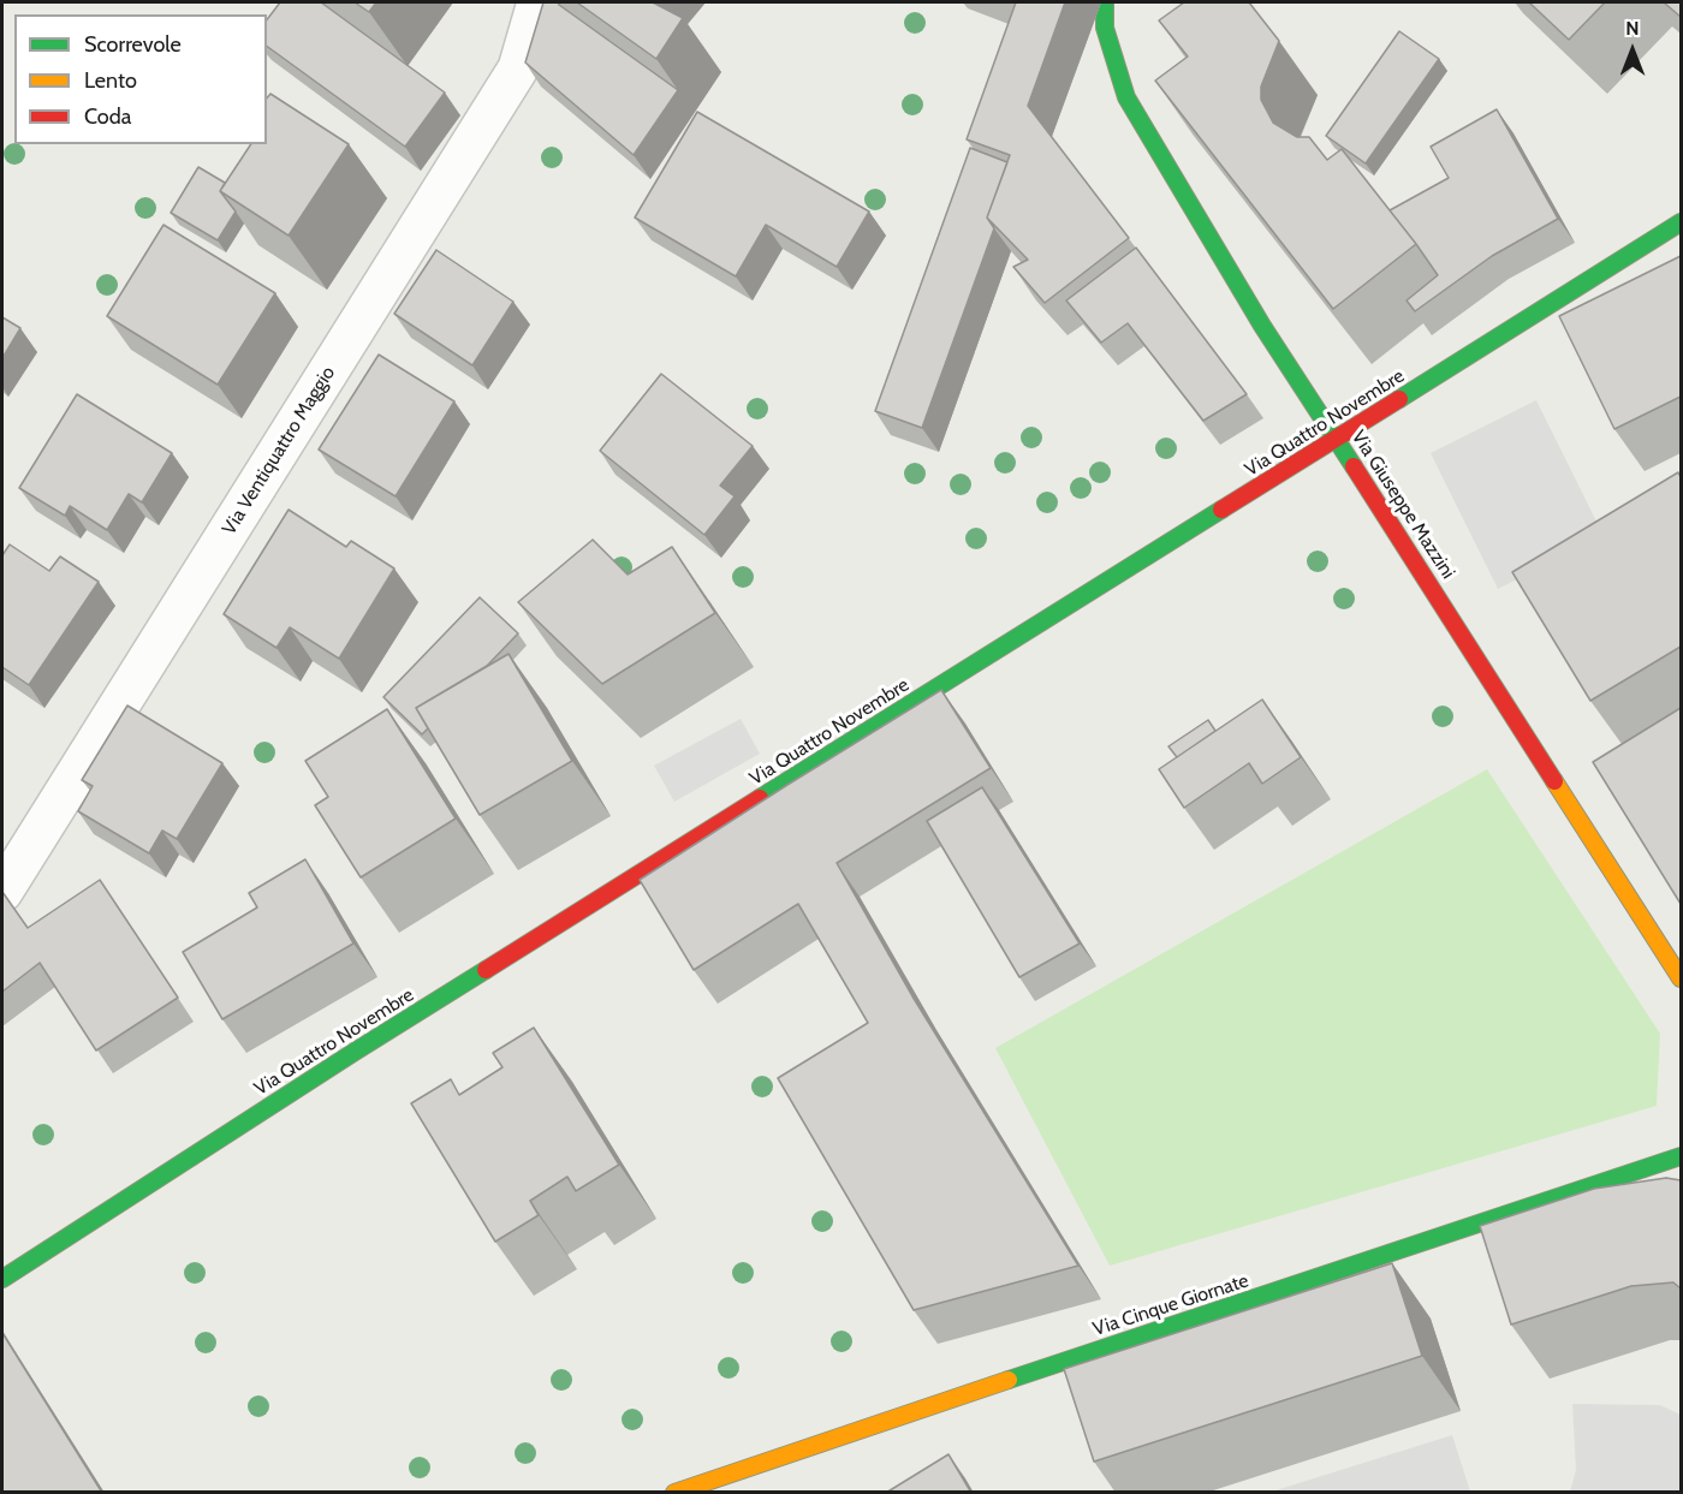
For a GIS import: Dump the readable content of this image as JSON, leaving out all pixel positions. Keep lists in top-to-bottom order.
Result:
{
  "streets": {
    "main road": ["Via Quattro Novembre", "Via Giuseppe Mazzini", "Via Cinque Giornate"],
    "street": ["Via Ventiquattro Maggio"]
  },
  "crossings": [
    ["Via Quattro Novembre", "Via Giuseppe Mazzini"]
  ],
  "legend": ["Scorrevole", "Lento", "Coda"],
  "north": "top"
}
